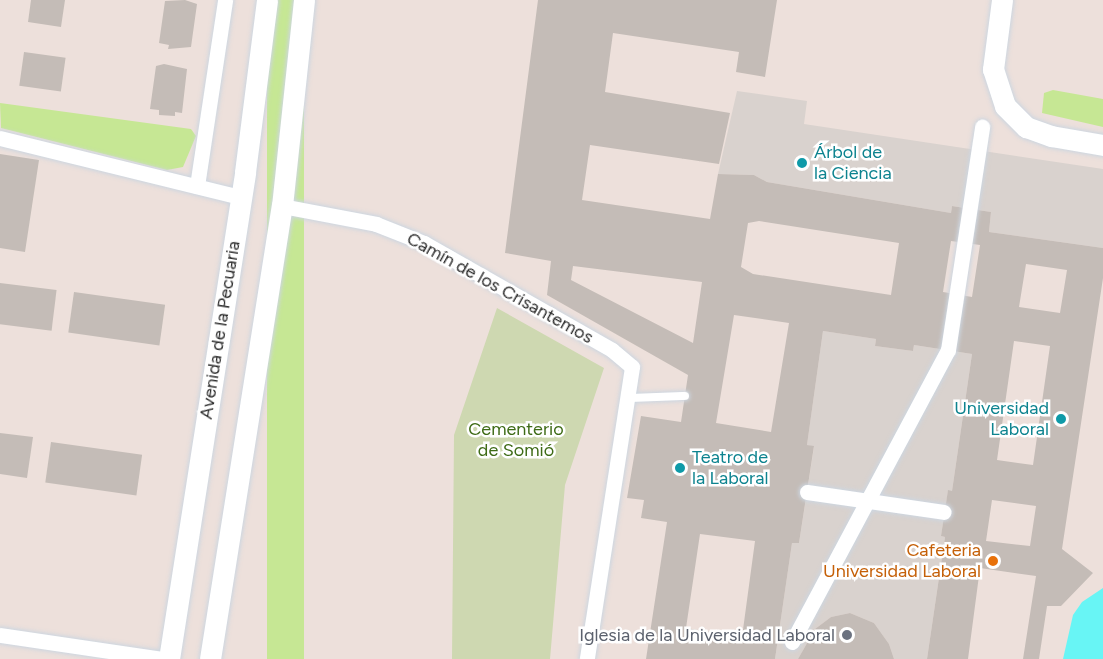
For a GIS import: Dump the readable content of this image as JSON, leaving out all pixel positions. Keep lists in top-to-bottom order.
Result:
{
  "streets": {
    "street": ["Camín de los Crisantemos", "Avenida de la Pecuaria"]
  },
  "parks": ["Cementerio de Somió"],
  "places": [
    "Árbol de la Ciencia",
    "Universidad Laboral",
    "Teatro de la Laboral",
    "Cafeteria Universidad Laboral",
    "Iglesia de la Universidad Laboral"
  ]
}
